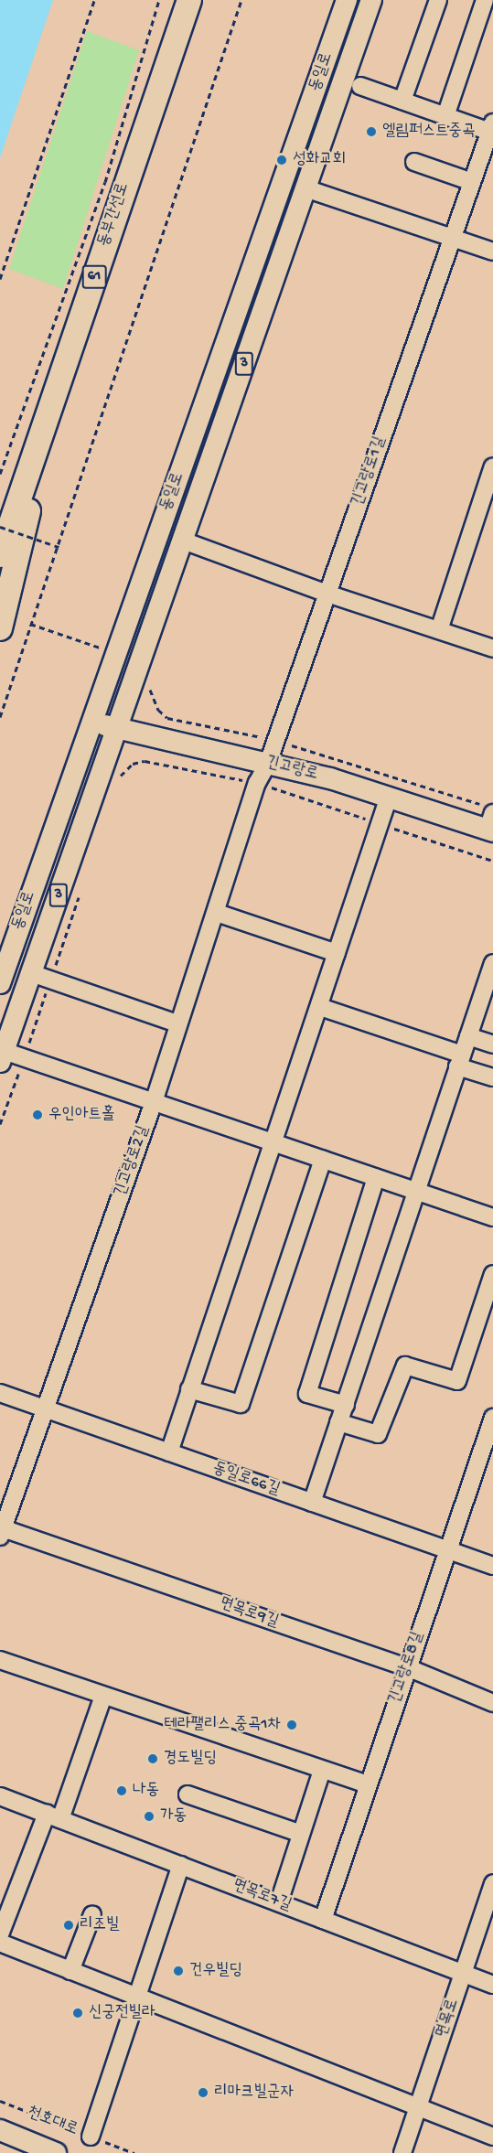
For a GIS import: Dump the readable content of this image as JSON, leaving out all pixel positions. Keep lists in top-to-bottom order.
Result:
{
  "streets": {
    "highway": ["동부간선로", "61"],
    "main road": [
      "동일로",
      "3",
      "긴고랑로",
      "천호대로"
    ],
    "street": [
      "긴고랑로1길",
      "긴고랑로2길",
      "동일로66길",
      "면목로9길",
      "긴고랑로8길",
      "면목로7길",
      "면목로"
    ]
  },
  "crossings": [
    ["동일로", "긴고랑로"],
    ["긴고랑로1길", "긴고랑로"],
    ["긴고랑로1길", "긴고랑로2길"],
    ["긴고랑로", "긴고랑로2길"],
    ["긴고랑로2길", "동일로66길"],
    ["긴고랑로2길", "면목로9길"],
    ["동일로66길", "긴고랑로8길"],
    ["면목로9길", "긴고랑로8길"],
    ["긴고랑로8길", "면목로7길"],
    ["면목로7길", "면목로"]
  ],
  "places": [
    "엘림퍼스트중곡",
    "성화교회",
    "우인아트홀",
    "테라팰리스 중곡1차",
    "경도빌딩",
    "나동",
    "가동",
    "리조빌",
    "건우빌딩",
    "신궁전빌라",
    "리마크빌군자"
  ]
}
